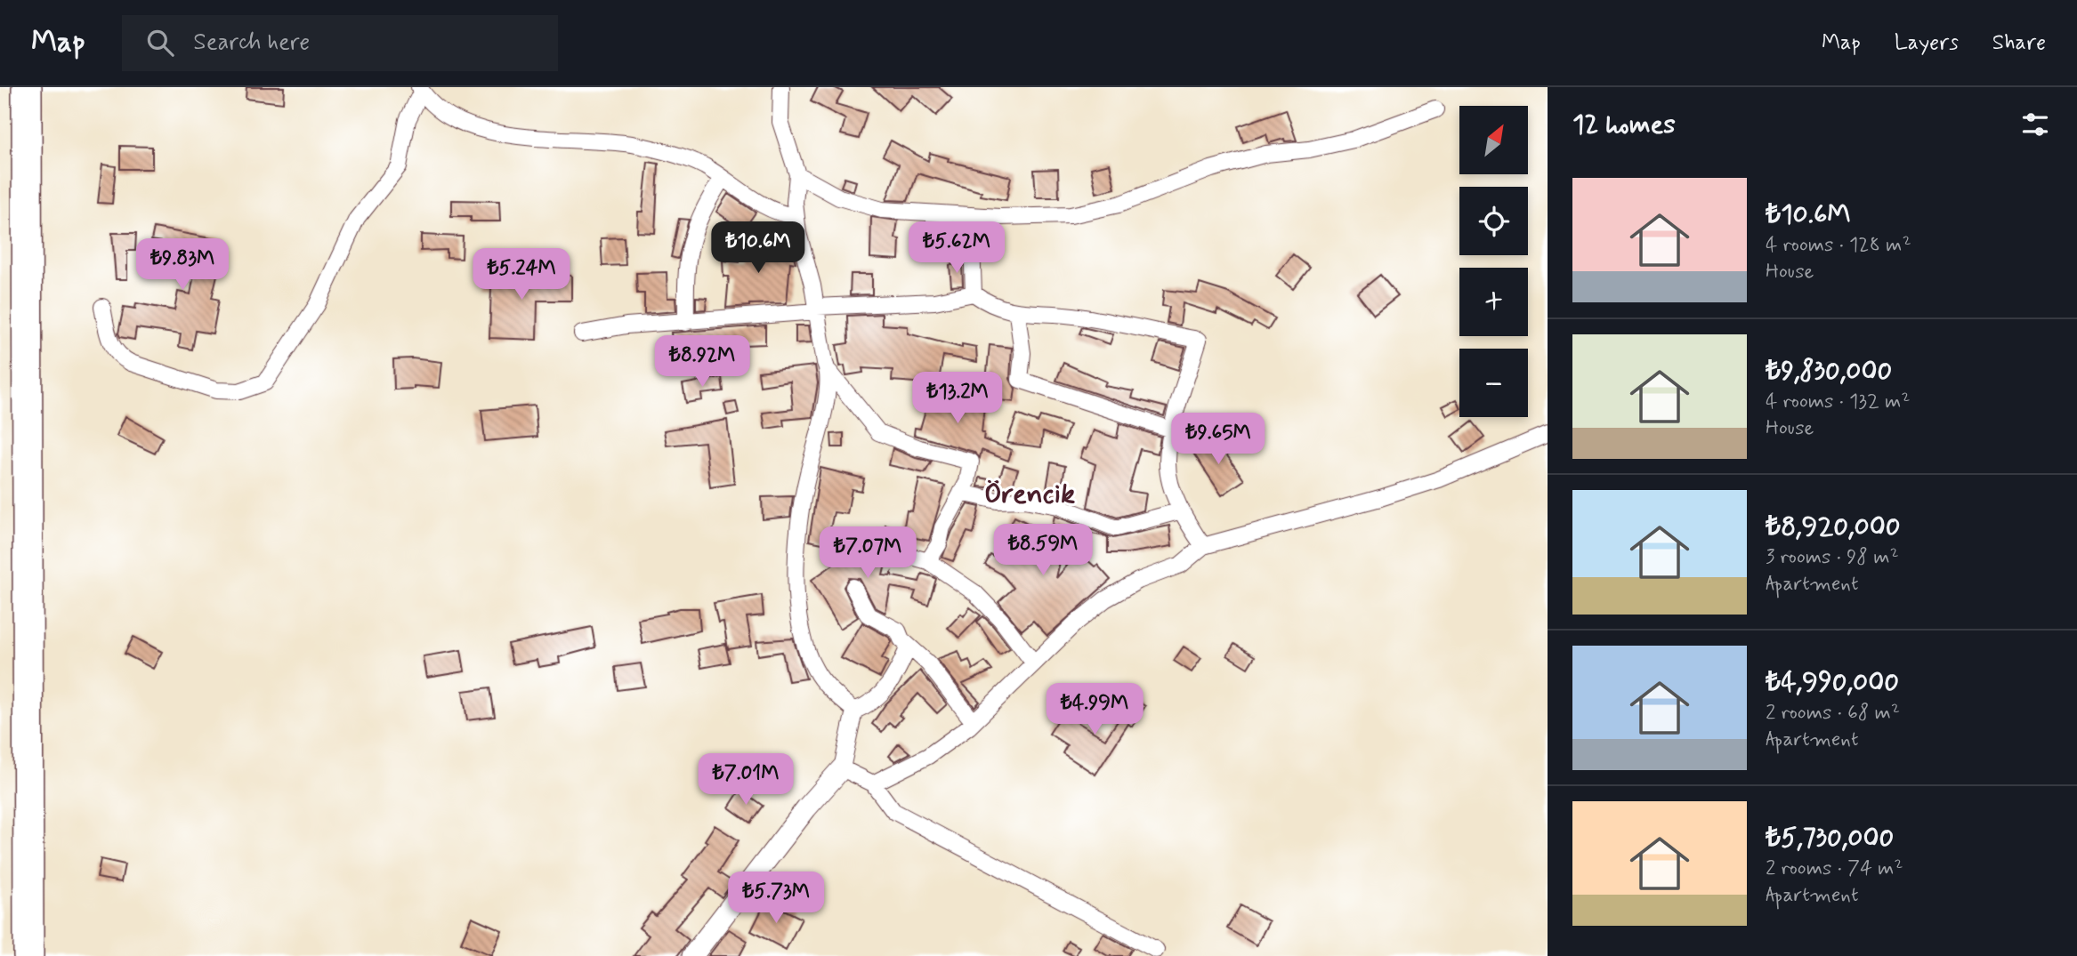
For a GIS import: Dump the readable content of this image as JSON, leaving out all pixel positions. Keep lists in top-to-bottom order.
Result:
{
  "districts": ["Örencik"],
  "north": "top right",
  "page": {
    "header": "Map",
    "search": "Search here",
    "nav": ["Map", "Layers", "Share"],
    "heading": "12 homes",
    "map_buttons": ["+", "−"],
    "list": [
      {
        "name": "₺10.6M",
        "note": "4 rooms · 128 m² · House"
      },
      {
        "name": "₺9,830,000",
        "note": "4 rooms · 132 m² · House"
      },
      {
        "name": "₺8,920,000",
        "note": "3 rooms · 98 m² · Apartment"
      },
      {
        "name": "₺4,990,000",
        "note": "2 rooms · 68 m² · Apartment"
      },
      {
        "name": "₺5,730,000",
        "note": "2 rooms · 74 m² · Apartment"
      }
    ],
    "price": [
      "₺10.6M",
      "₺5.62M",
      "₺9.83M",
      "₺5.24M",
      "₺8.92M",
      "₺13.2M",
      "₺9.65M",
      "₺8.59M",
      "₺7.07M",
      "₺4.99M",
      "₺7.01M",
      "₺5.73M"
    ]
  }
}
